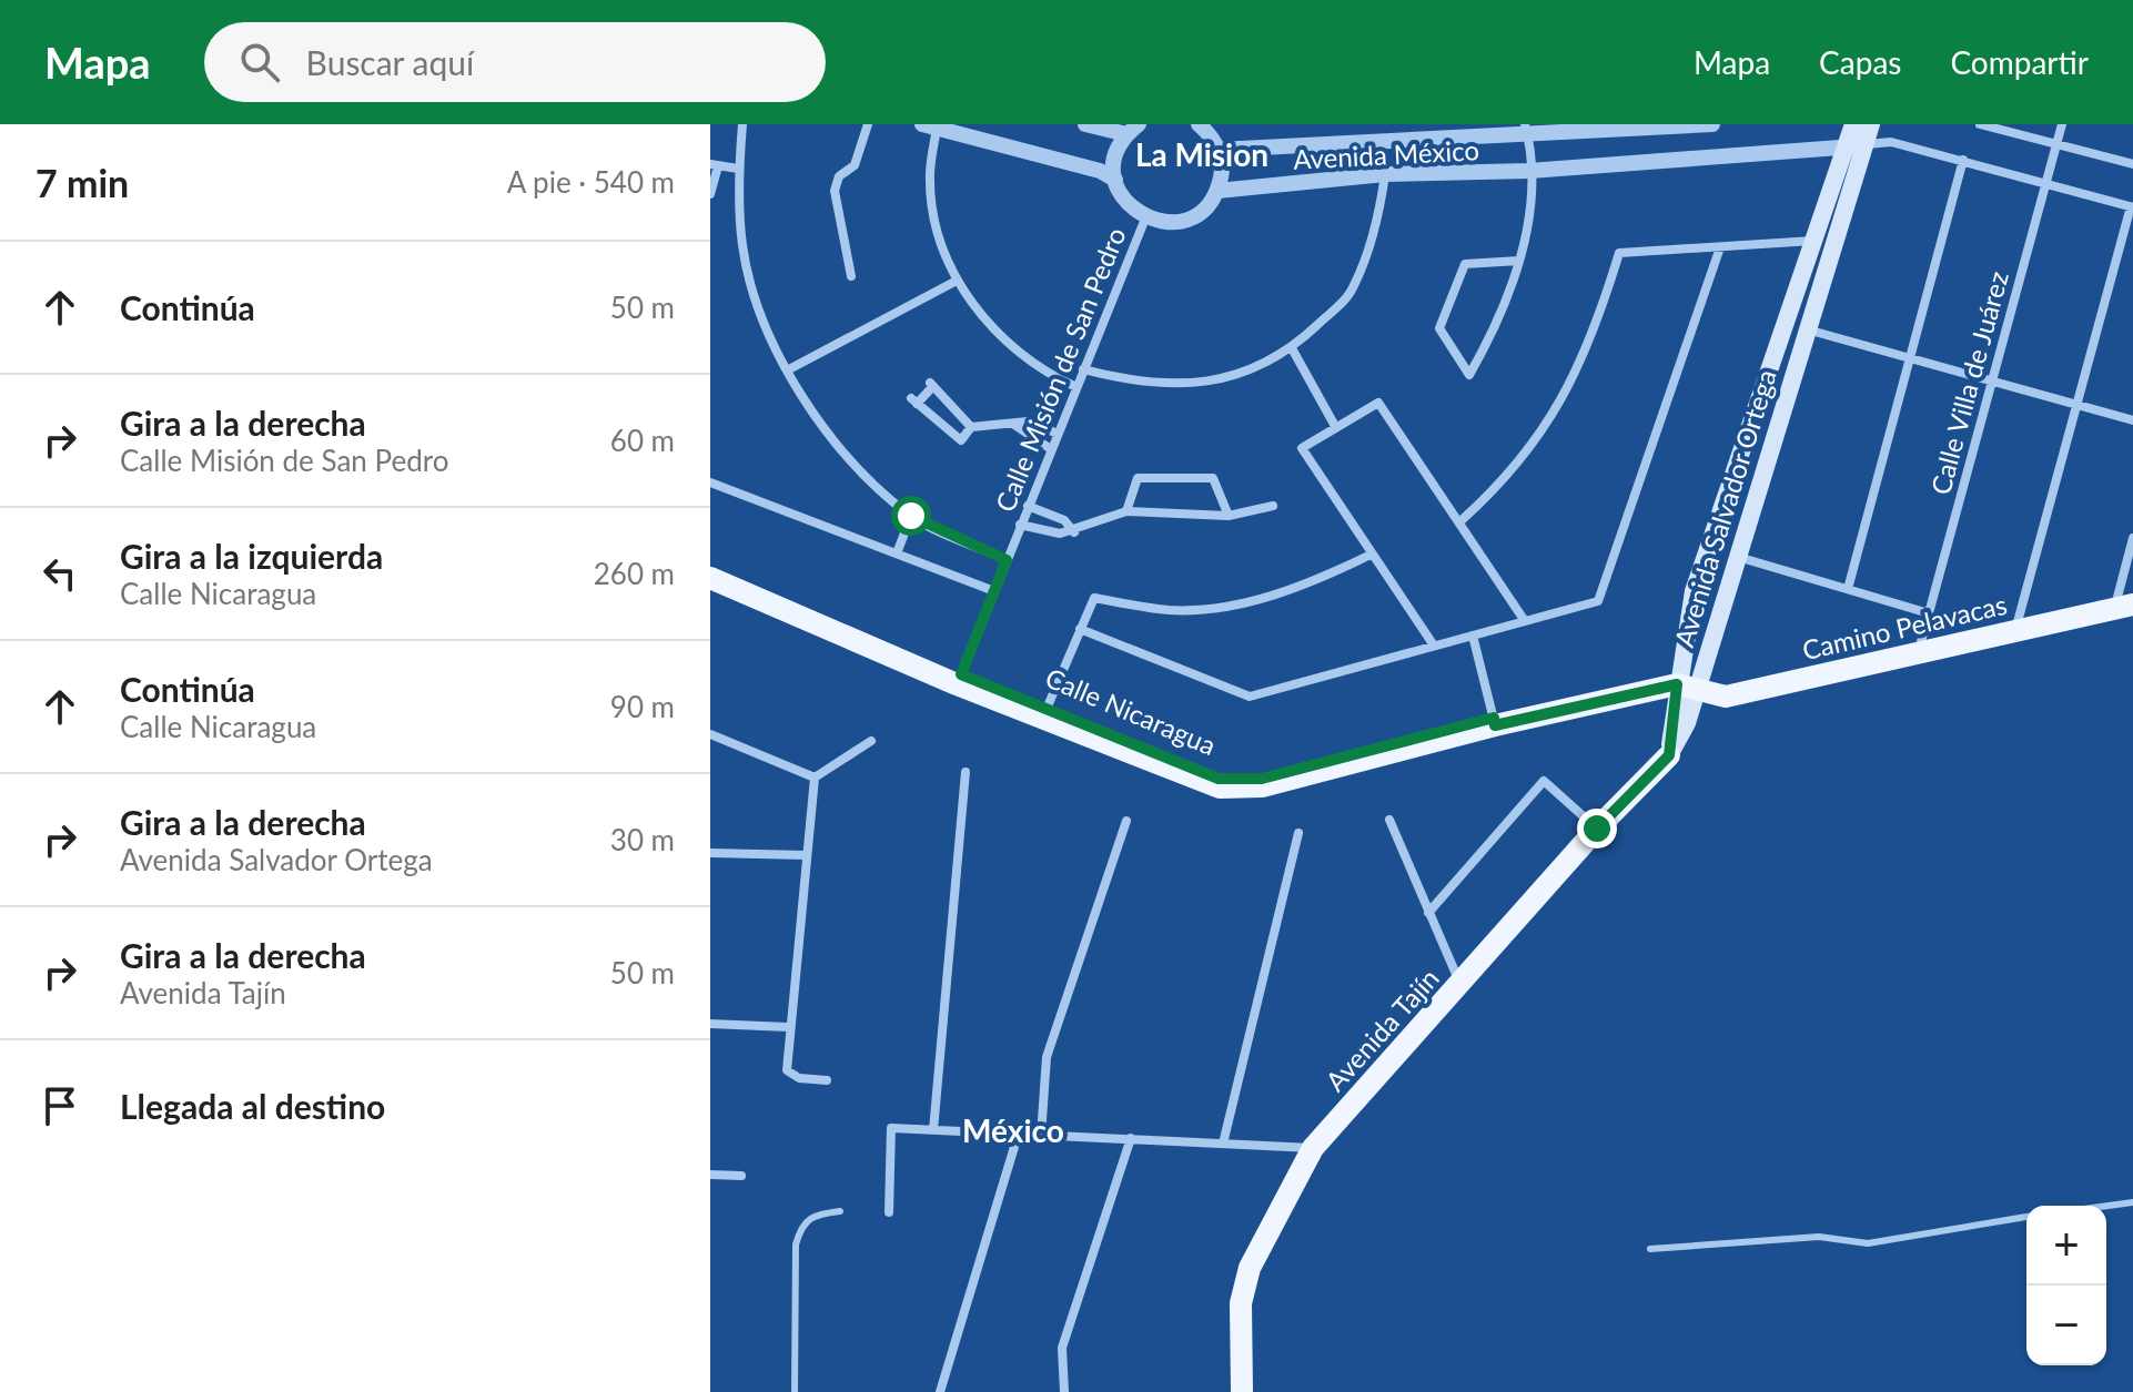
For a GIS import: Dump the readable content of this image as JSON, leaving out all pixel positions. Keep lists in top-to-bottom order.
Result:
{
  "streets": {
    "main road": [
      "Avenida Salvador Ortega",
      "Camino Pelavacas",
      "Calle Nicaragua",
      "Avenida Tajín"
    ],
    "street": ["Avenida México", "Calle Misión de San Pedro", "Calle Villa de Juárez"]
  },
  "crossings": [
    ["Avenida México", "Calle Villa de Juárez"],
    ["Avenida México", "Avenida Salvador Ortega"],
    ["Calle Misión de San Pedro", "Calle Nicaragua"],
    ["Calle Villa de Juárez", "Camino Pelavacas"],
    ["Avenida Salvador Ortega", "Camino Pelavacas"],
    ["Avenida Salvador Ortega", "Calle Nicaragua"],
    ["Avenida Salvador Ortega", "Avenida Tajín"],
    ["Camino Pelavacas", "Calle Nicaragua"]
  ],
  "districts": ["La Mision", "México"],
  "page": {
    "header": "Mapa",
    "search": "Buscar aquí",
    "nav": ["Mapa", "Capas", "Compartir"],
    "heading": ["7 min", "A pie · 540 m"],
    "list": [
      ["Continúa", "50 m"],
      ["Gira a la derecha", "Calle Misión de San Pedro", "60 m"],
      ["Gira a la izquierda", "Calle Nicaragua", "260 m"],
      ["Continúa", "Calle Nicaragua", "90 m"],
      ["Gira a la derecha", "Avenida Salvador Ortega", "30 m"],
      ["Gira a la derecha", "Avenida Tajín", "50 m"],
      "Llegada al destino"
    ],
    "map_buttons": ["+", "−"]
  }
}
